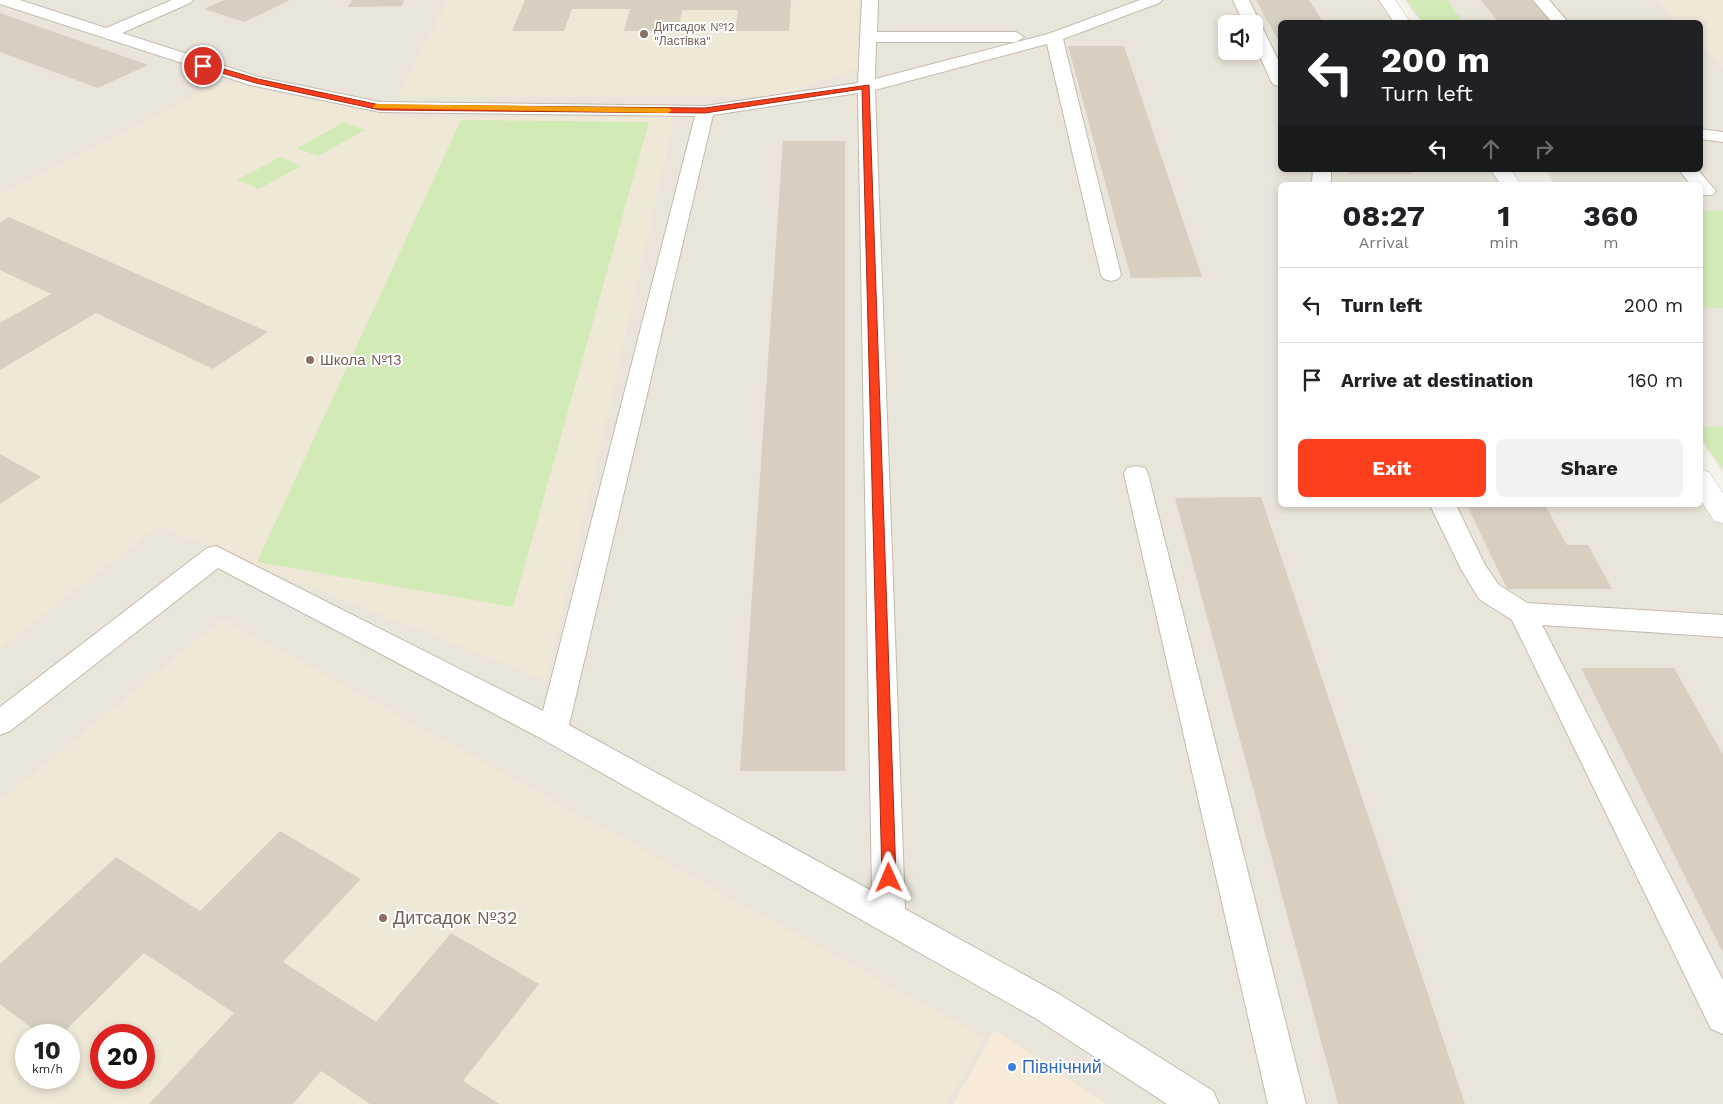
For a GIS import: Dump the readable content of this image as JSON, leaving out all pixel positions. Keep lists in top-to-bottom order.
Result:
{
  "places": [
    "Дитсадок №12 \"Ластівка\"",
    "Школа №13",
    "Дитсадок №32",
    "Північний"
  ],
  "page": {
    "turn": ["200 m", "Turn left"],
    "eta": [
      "08:27",
      "Arrival",
      "1",
      "min",
      "360",
      "m"
    ],
    "list": [
      {
        "name": "Turn left",
        "value": "200 m"
      },
      {
        "name": "Arrive at destination",
        "value": "160 m"
      }
    ],
    "buttons": ["Exit", "Share"],
    "speed": "10 km/h",
    "limit": "20"
  }
}
